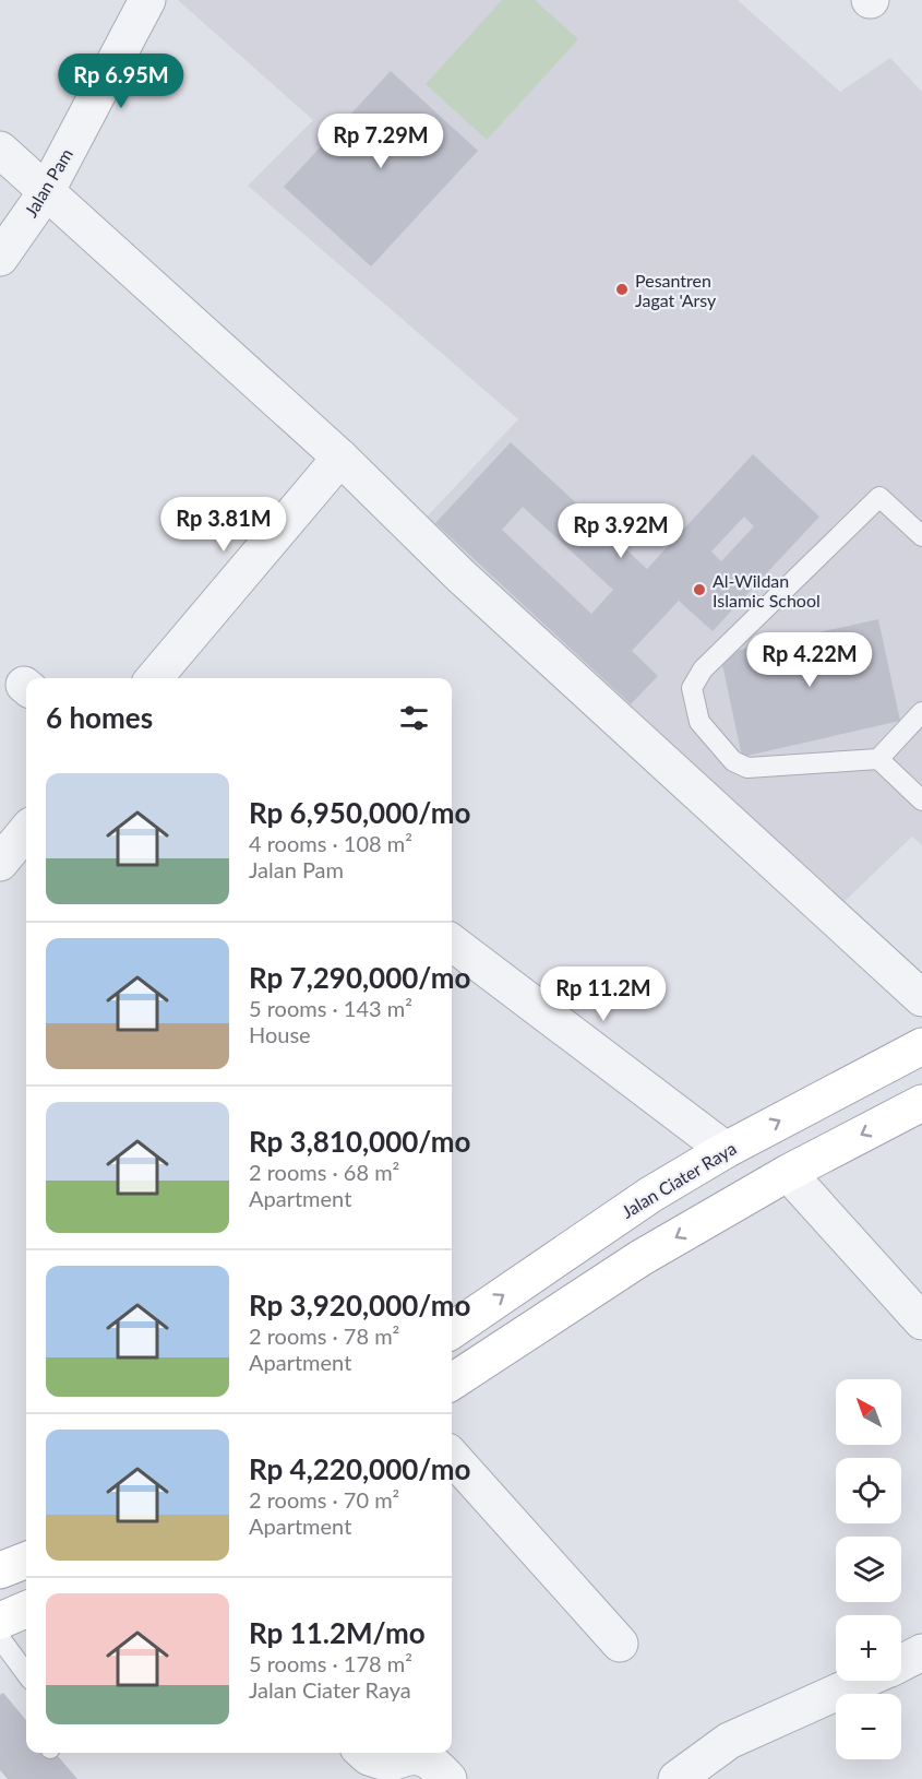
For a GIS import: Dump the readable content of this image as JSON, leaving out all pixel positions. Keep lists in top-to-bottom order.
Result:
{
  "streets": {
    "main road": ["Jalan Ciater Raya"],
    "street": ["Jalan Pam"]
  },
  "places": ["Pesantren Jagat 'Arsy", "Al-Wildan Islamic School"],
  "north": "top left",
  "page": {
    "price": [
      "Rp 6.95M",
      "Rp 7.29M",
      "Rp 3.81M",
      "Rp 3.92M",
      "Rp 4.22M",
      "Rp 11.2M"
    ],
    "heading": "6 homes",
    "list": [
      {
        "name": "Rp 6,950,000/mo",
        "note": "4 rooms · 108 m² · Jalan Pam"
      },
      {
        "name": "Rp 7,290,000/mo",
        "note": "5 rooms · 143 m² · House"
      },
      {
        "name": "Rp 3,810,000/mo",
        "note": "2 rooms · 68 m² · Apartment"
      },
      {
        "name": "Rp 3,920,000/mo",
        "note": "2 rooms · 78 m² · Apartment"
      },
      {
        "name": "Rp 4,220,000/mo",
        "note": "2 rooms · 70 m² · Apartment"
      },
      {
        "name": "Rp 11.2M/mo",
        "note": "5 rooms · 178 m² · Jalan Ciater Raya"
      }
    ],
    "map_buttons": ["+", "−"]
  }
}
